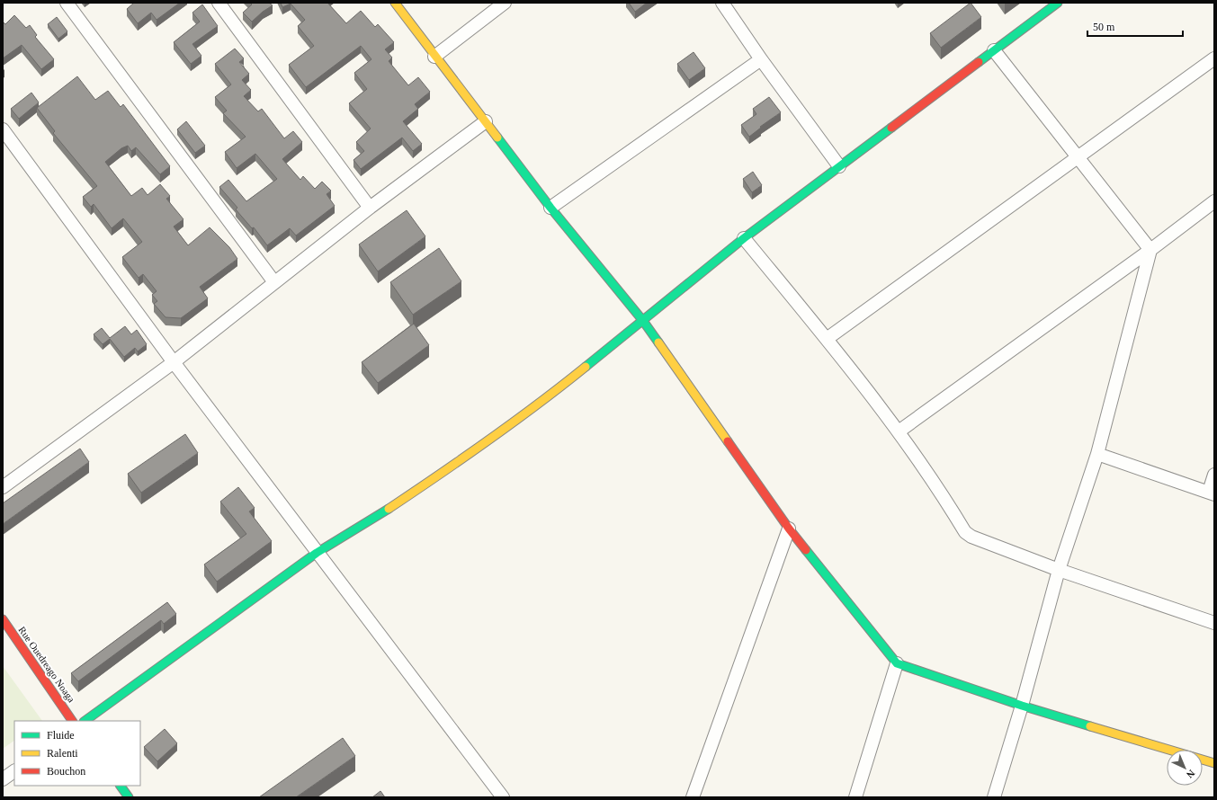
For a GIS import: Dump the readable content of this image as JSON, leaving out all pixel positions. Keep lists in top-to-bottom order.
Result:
{
  "streets": {
    "street": ["Rue Ouedreago Noaga"]
  },
  "legend": ["Fluide", "Ralenti", "Bouchon"],
  "scale_bar": "50 m",
  "north": "bottom right"
}
